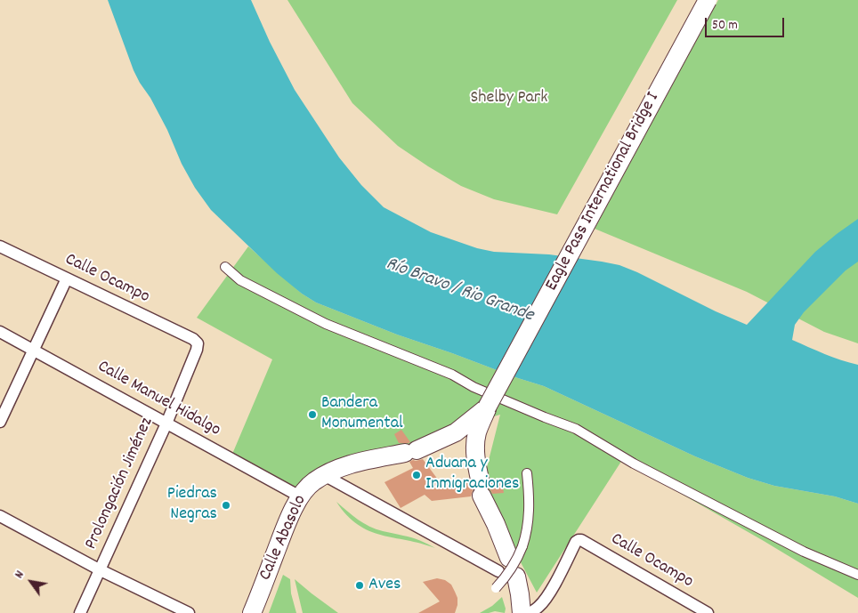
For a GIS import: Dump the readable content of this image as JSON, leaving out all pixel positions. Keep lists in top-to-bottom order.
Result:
{
  "streets": {
    "main road": ["Eagle Pass International Bridge I", "Calle Abasolo"],
    "street": ["Calle Ocampo", "Calle Manuel Hidalgo", "Prolongación Jiménez"]
  },
  "crossings": [
    ["Eagle Pass International Bridge I", "Calle Abasolo"],
    ["Calle Ocampo", "Prolongación Jiménez"],
    ["Calle Manuel Hidalgo", "Prolongación Jiménez"],
    ["Calle Manuel Hidalgo", "Calle Abasolo"]
  ],
  "water": ["Río Bravo / Rio Grande"],
  "parks": ["Shelby Park"],
  "places": [
    "Bandera Monumental",
    "Aduana y Inmigraciones",
    "Piedras Negras",
    "Aves"
  ],
  "scale_bar": "50 m",
  "north": "top left"
}
